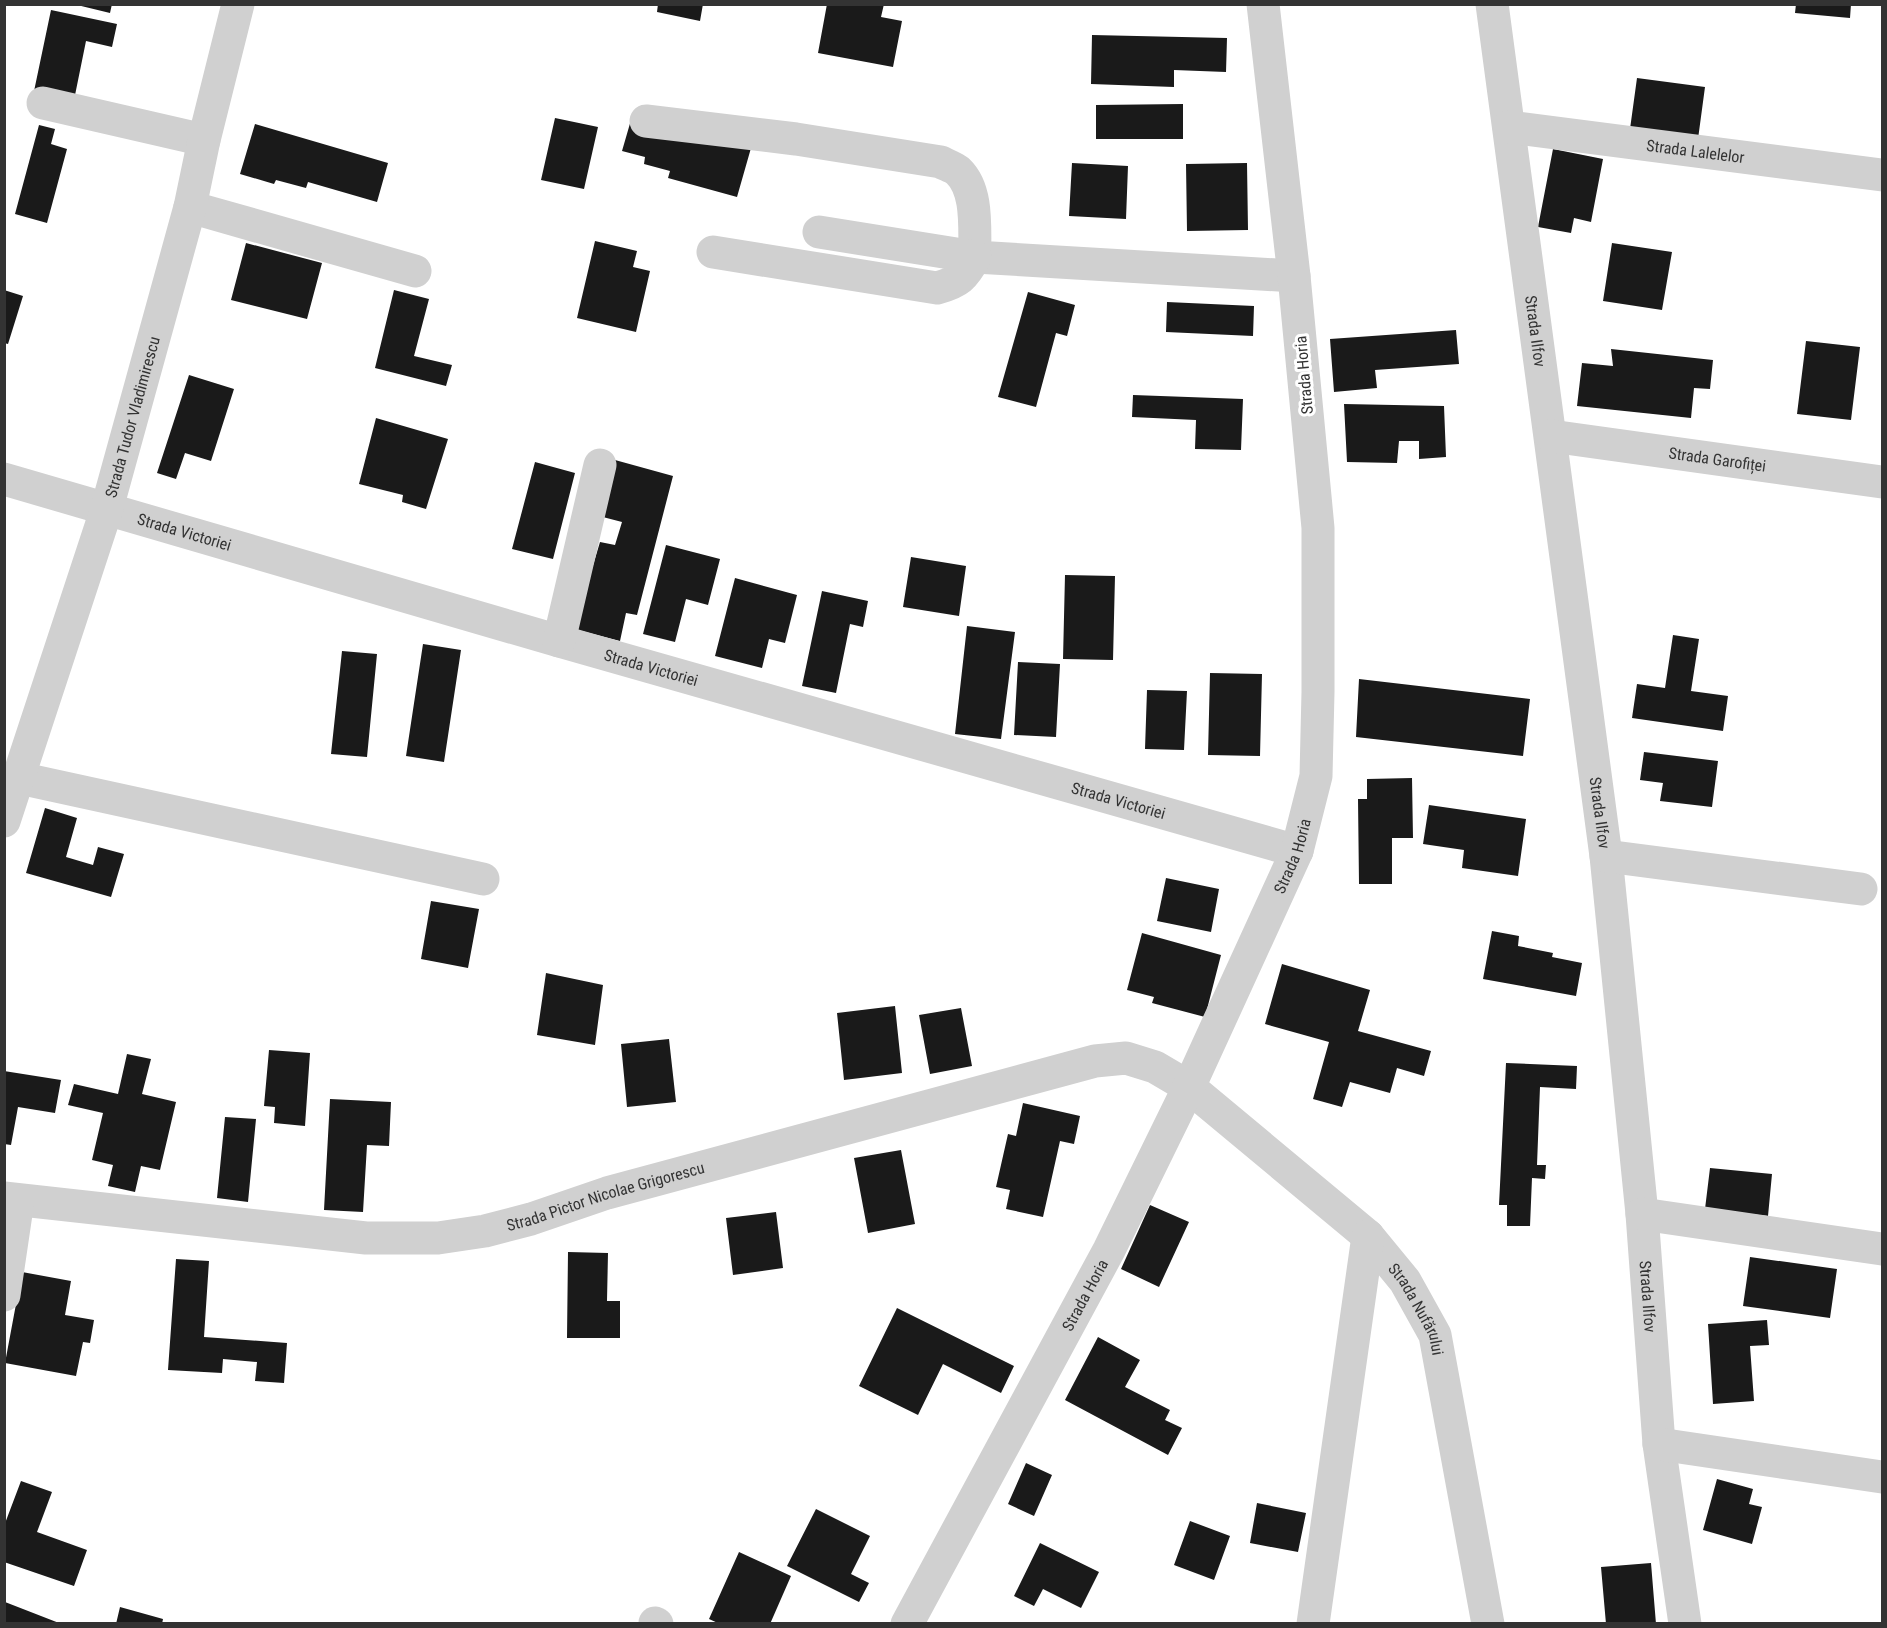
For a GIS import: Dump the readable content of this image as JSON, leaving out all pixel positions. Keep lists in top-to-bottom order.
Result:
{
  "streets": {
    "street": [
      "Strada Lalelelor",
      "Strada Ilfov",
      "Strada Horia",
      "Strada Tudor Vladimirescu",
      "Strada Garofiței",
      "Strada Victoriei",
      "Strada Pictor Nicolae Grigorescu",
      "Strada Nufărului"
    ]
  },
  "crossings": [
    ["Strada Lalelelor", "Strada Ilfov"],
    ["Strada Ilfov", "Strada Garofiței"],
    ["Strada Horia", "Strada Victoriei"],
    ["Strada Horia", "Strada Pictor Nicolae Grigorescu"],
    ["Strada Horia", "Strada Nufărului"],
    ["Strada Tudor Vladimirescu", "Strada Victoriei"],
    ["Strada Pictor Nicolae Grigorescu", "Strada Nufărului"]
  ]
}
